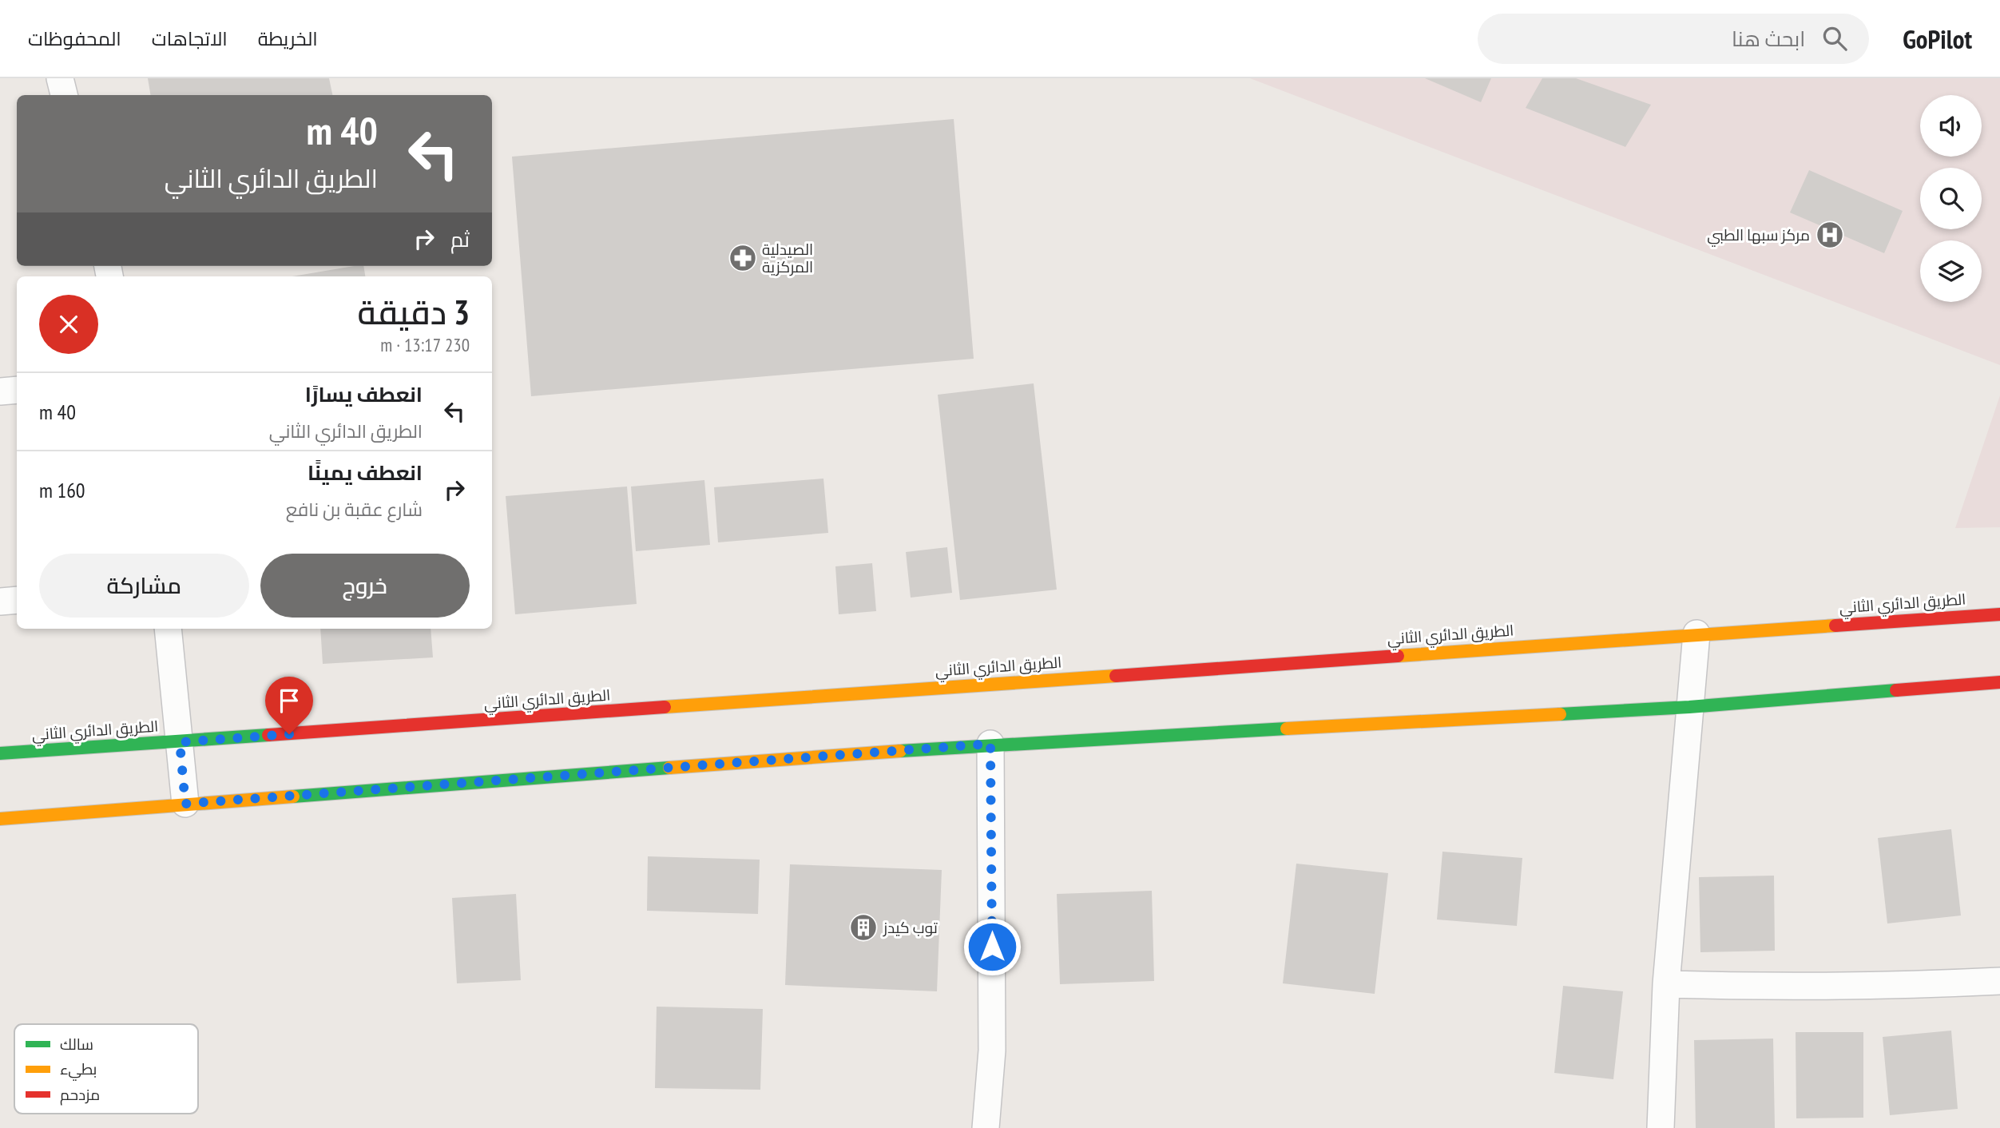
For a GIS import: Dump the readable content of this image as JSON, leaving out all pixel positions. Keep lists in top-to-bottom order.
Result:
{
  "streets": {
    "main road": ["الطريق الدائري الثاني"]
  },
  "places": {
    "hospital": ["مركز سبها الطبي"],
    "pharmacy": ["الصيدلية المركزية"],
    "building": ["توب كيدز"]
  },
  "legend": ["سالك", "بطيء", "مزدحم"],
  "page": {
    "header": "GoPilot",
    "search": "ابحث هنا",
    "nav": ["الخريطة", "الاتجاهات", "المحفوظات"],
    "turn": ["40 m", "الطريق الدائري الثاني"],
    "then": "ثم",
    "heading": ["3 دقيقة", "230 m · 13:17"],
    "list": [
      {
        "name": "انعطف يسارًا",
        "note": "الطريق الدائري الثاني",
        "value": "40 m"
      },
      {
        "name": "انعطف يمينًا",
        "note": "شارع عقبة بن نافع",
        "value": "160 m"
      }
    ],
    "buttons": ["خروج", "مشاركة"]
  }
}
